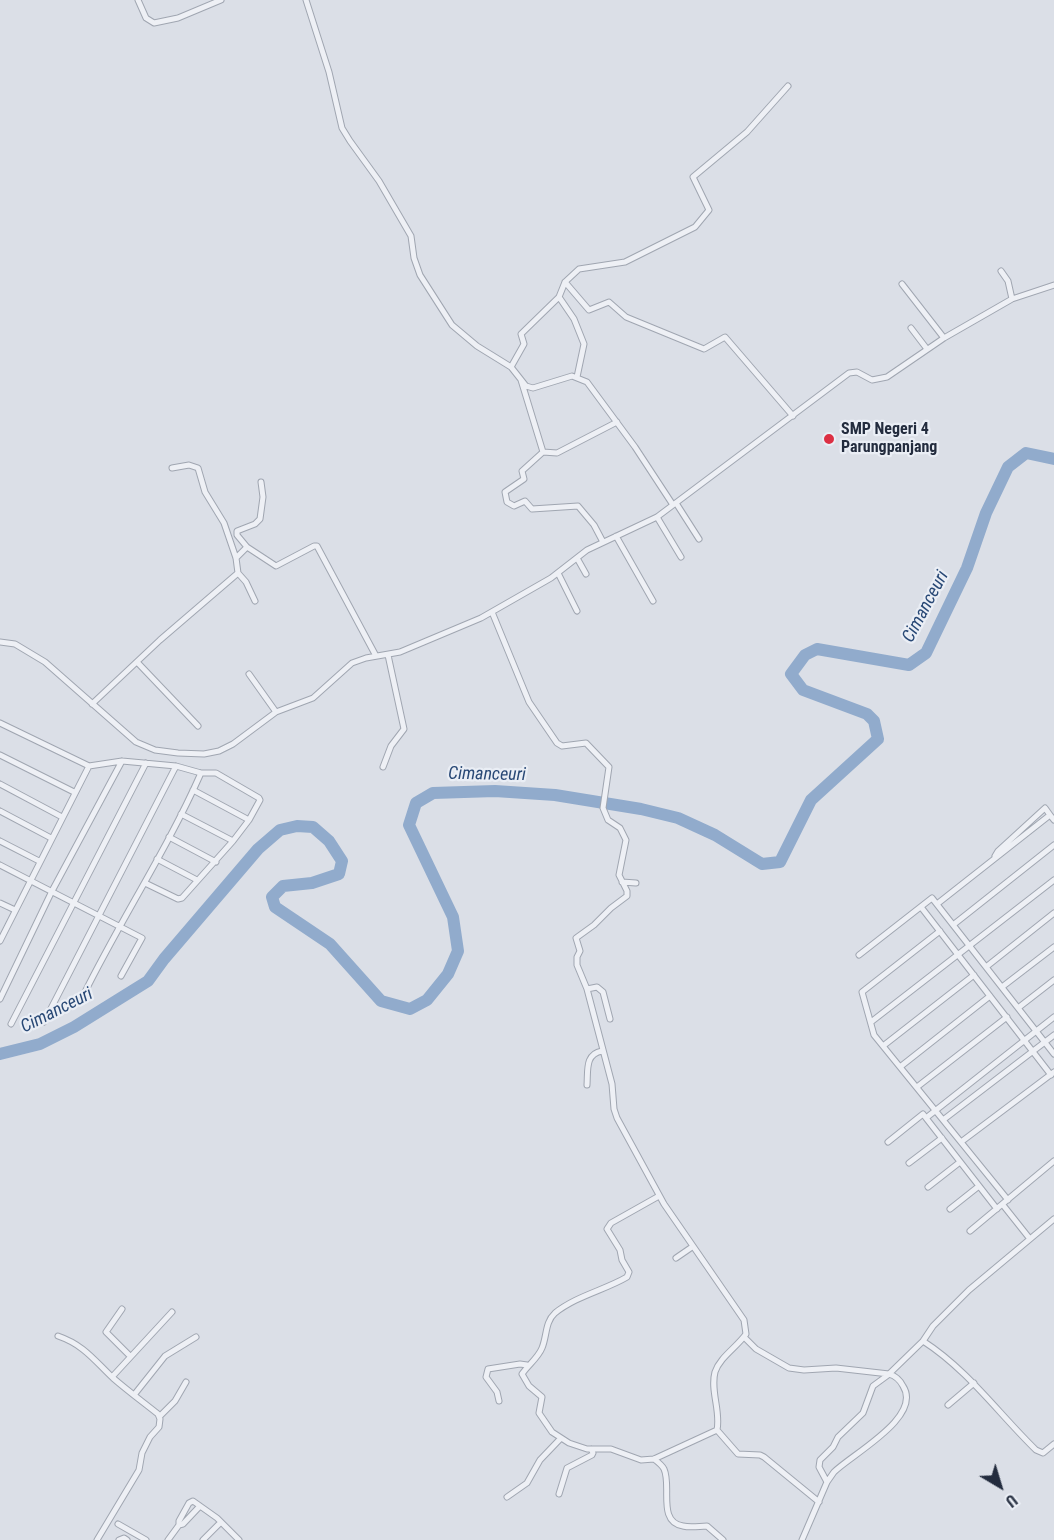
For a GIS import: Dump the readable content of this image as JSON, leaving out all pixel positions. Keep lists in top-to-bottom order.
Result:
{
  "water": ["Cimanceuri"],
  "places": ["SMP Negeri 4 Parungpanjang"],
  "north": "bottom right"
}
